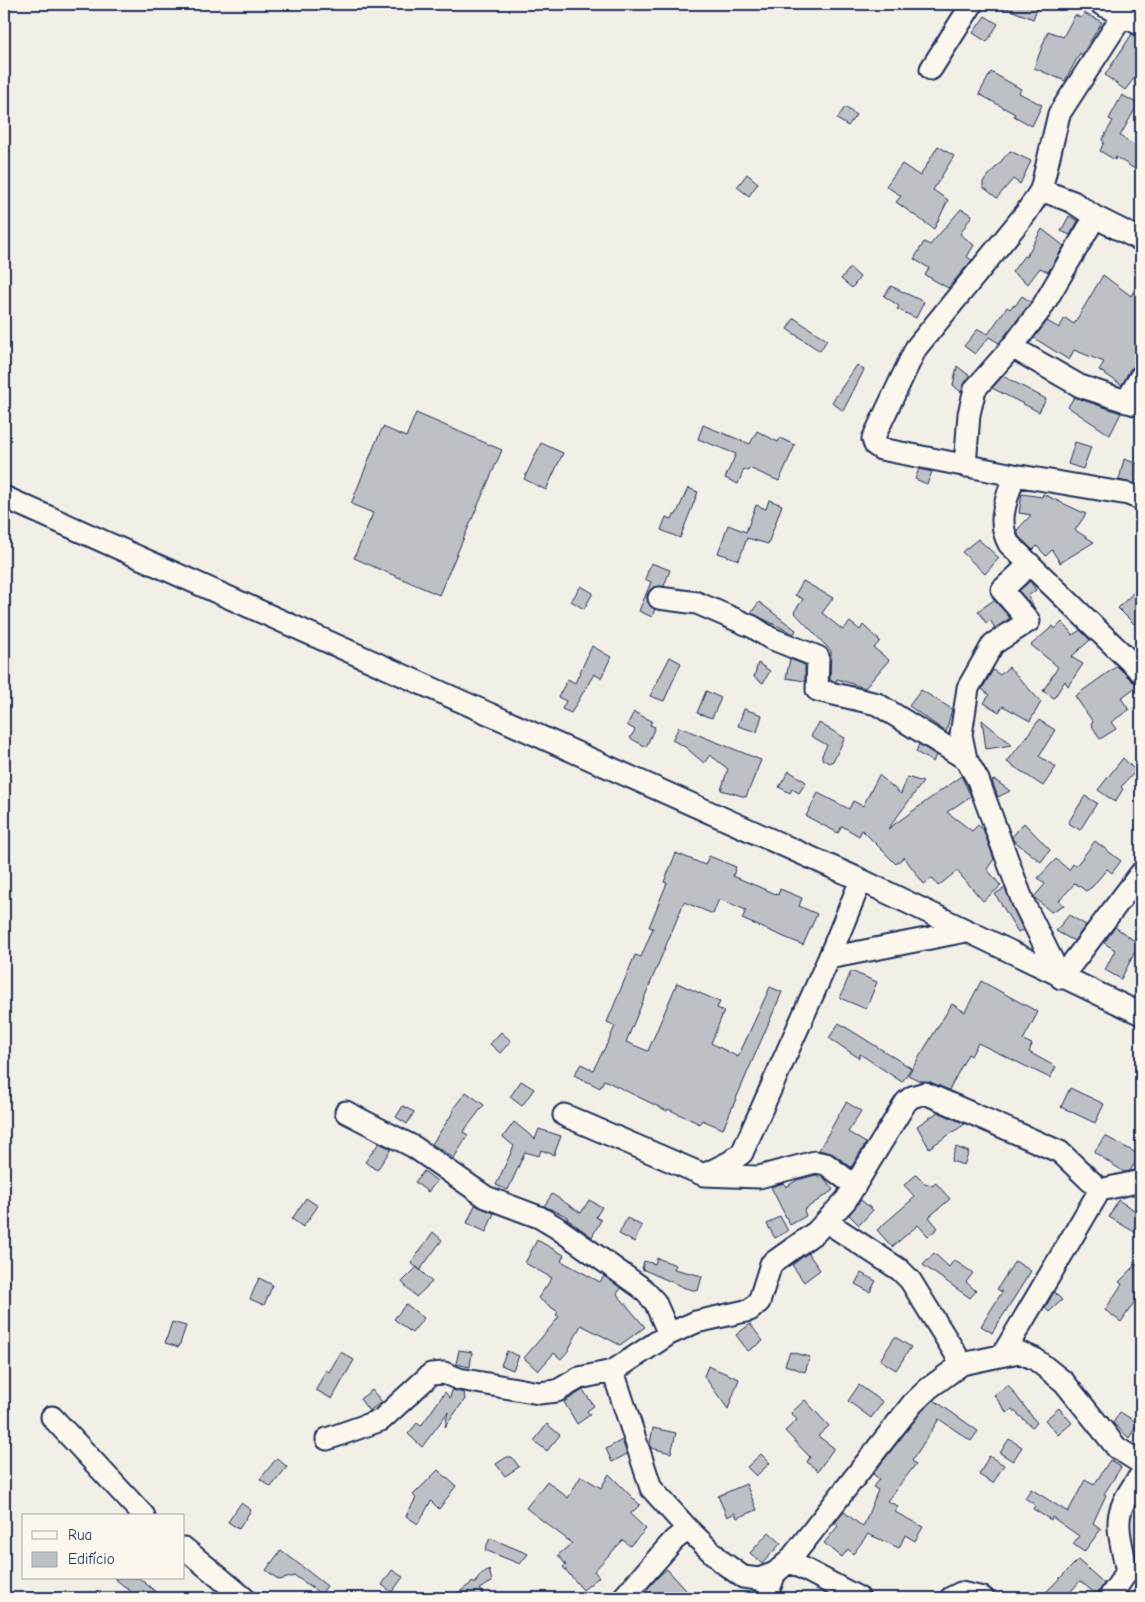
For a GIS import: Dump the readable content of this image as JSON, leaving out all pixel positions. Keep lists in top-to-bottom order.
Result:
{
  "legend": ["Rua", "Edifício"]
}
